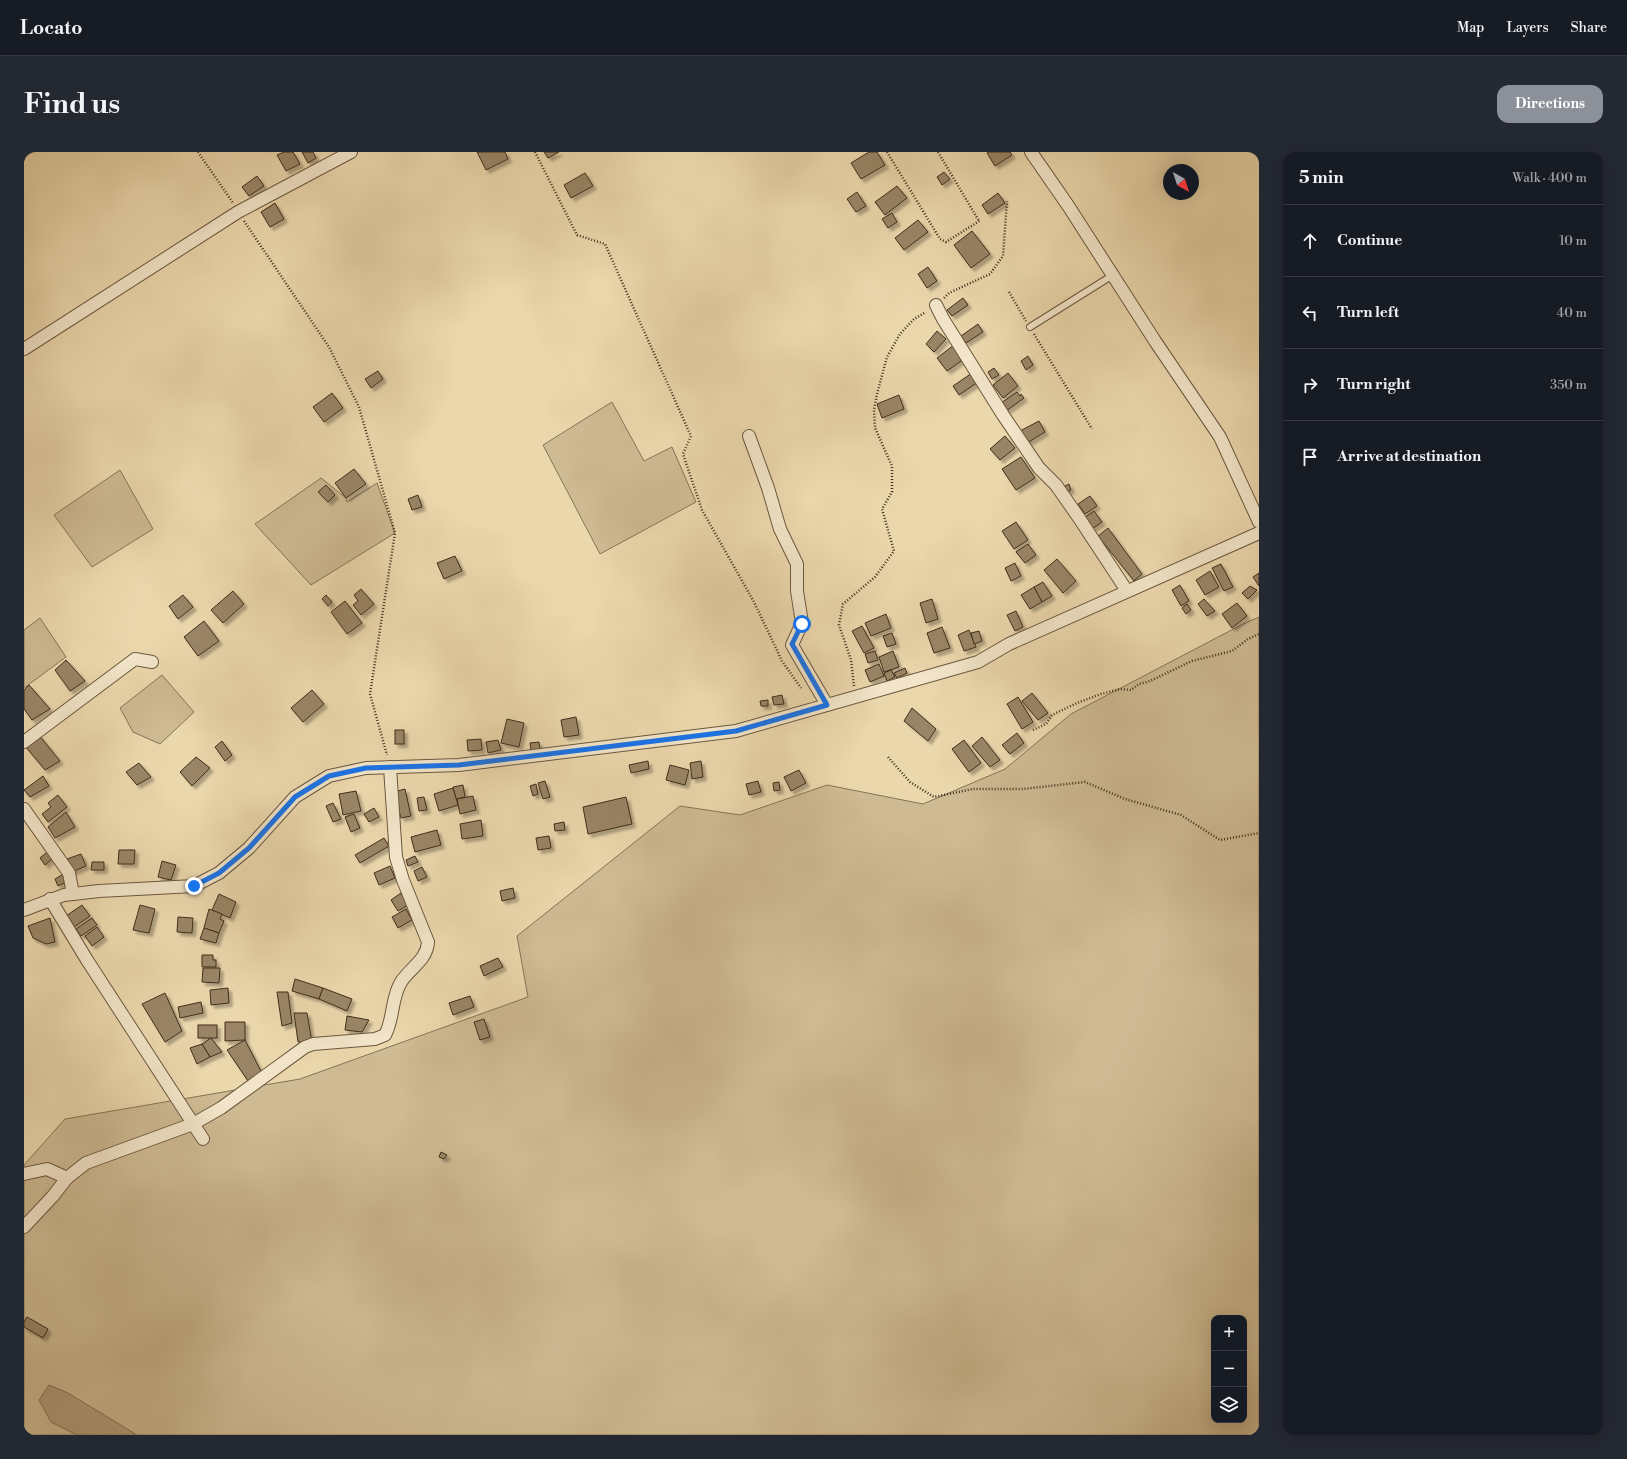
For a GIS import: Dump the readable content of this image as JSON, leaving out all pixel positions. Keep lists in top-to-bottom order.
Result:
{
  "north": "bottom right",
  "page": {
    "header": "Locato",
    "nav": ["Map", "Layers", "Share"],
    "buttons": "Directions",
    "title": "Find us",
    "heading": ["5 min", "Walk · 400 m"],
    "list": [
      ["Continue", "10 m"],
      ["Turn left", "40 m"],
      ["Turn right", "350 m"],
      "Arrive at destination"
    ],
    "map_buttons": ["+", "−"]
  }
}
